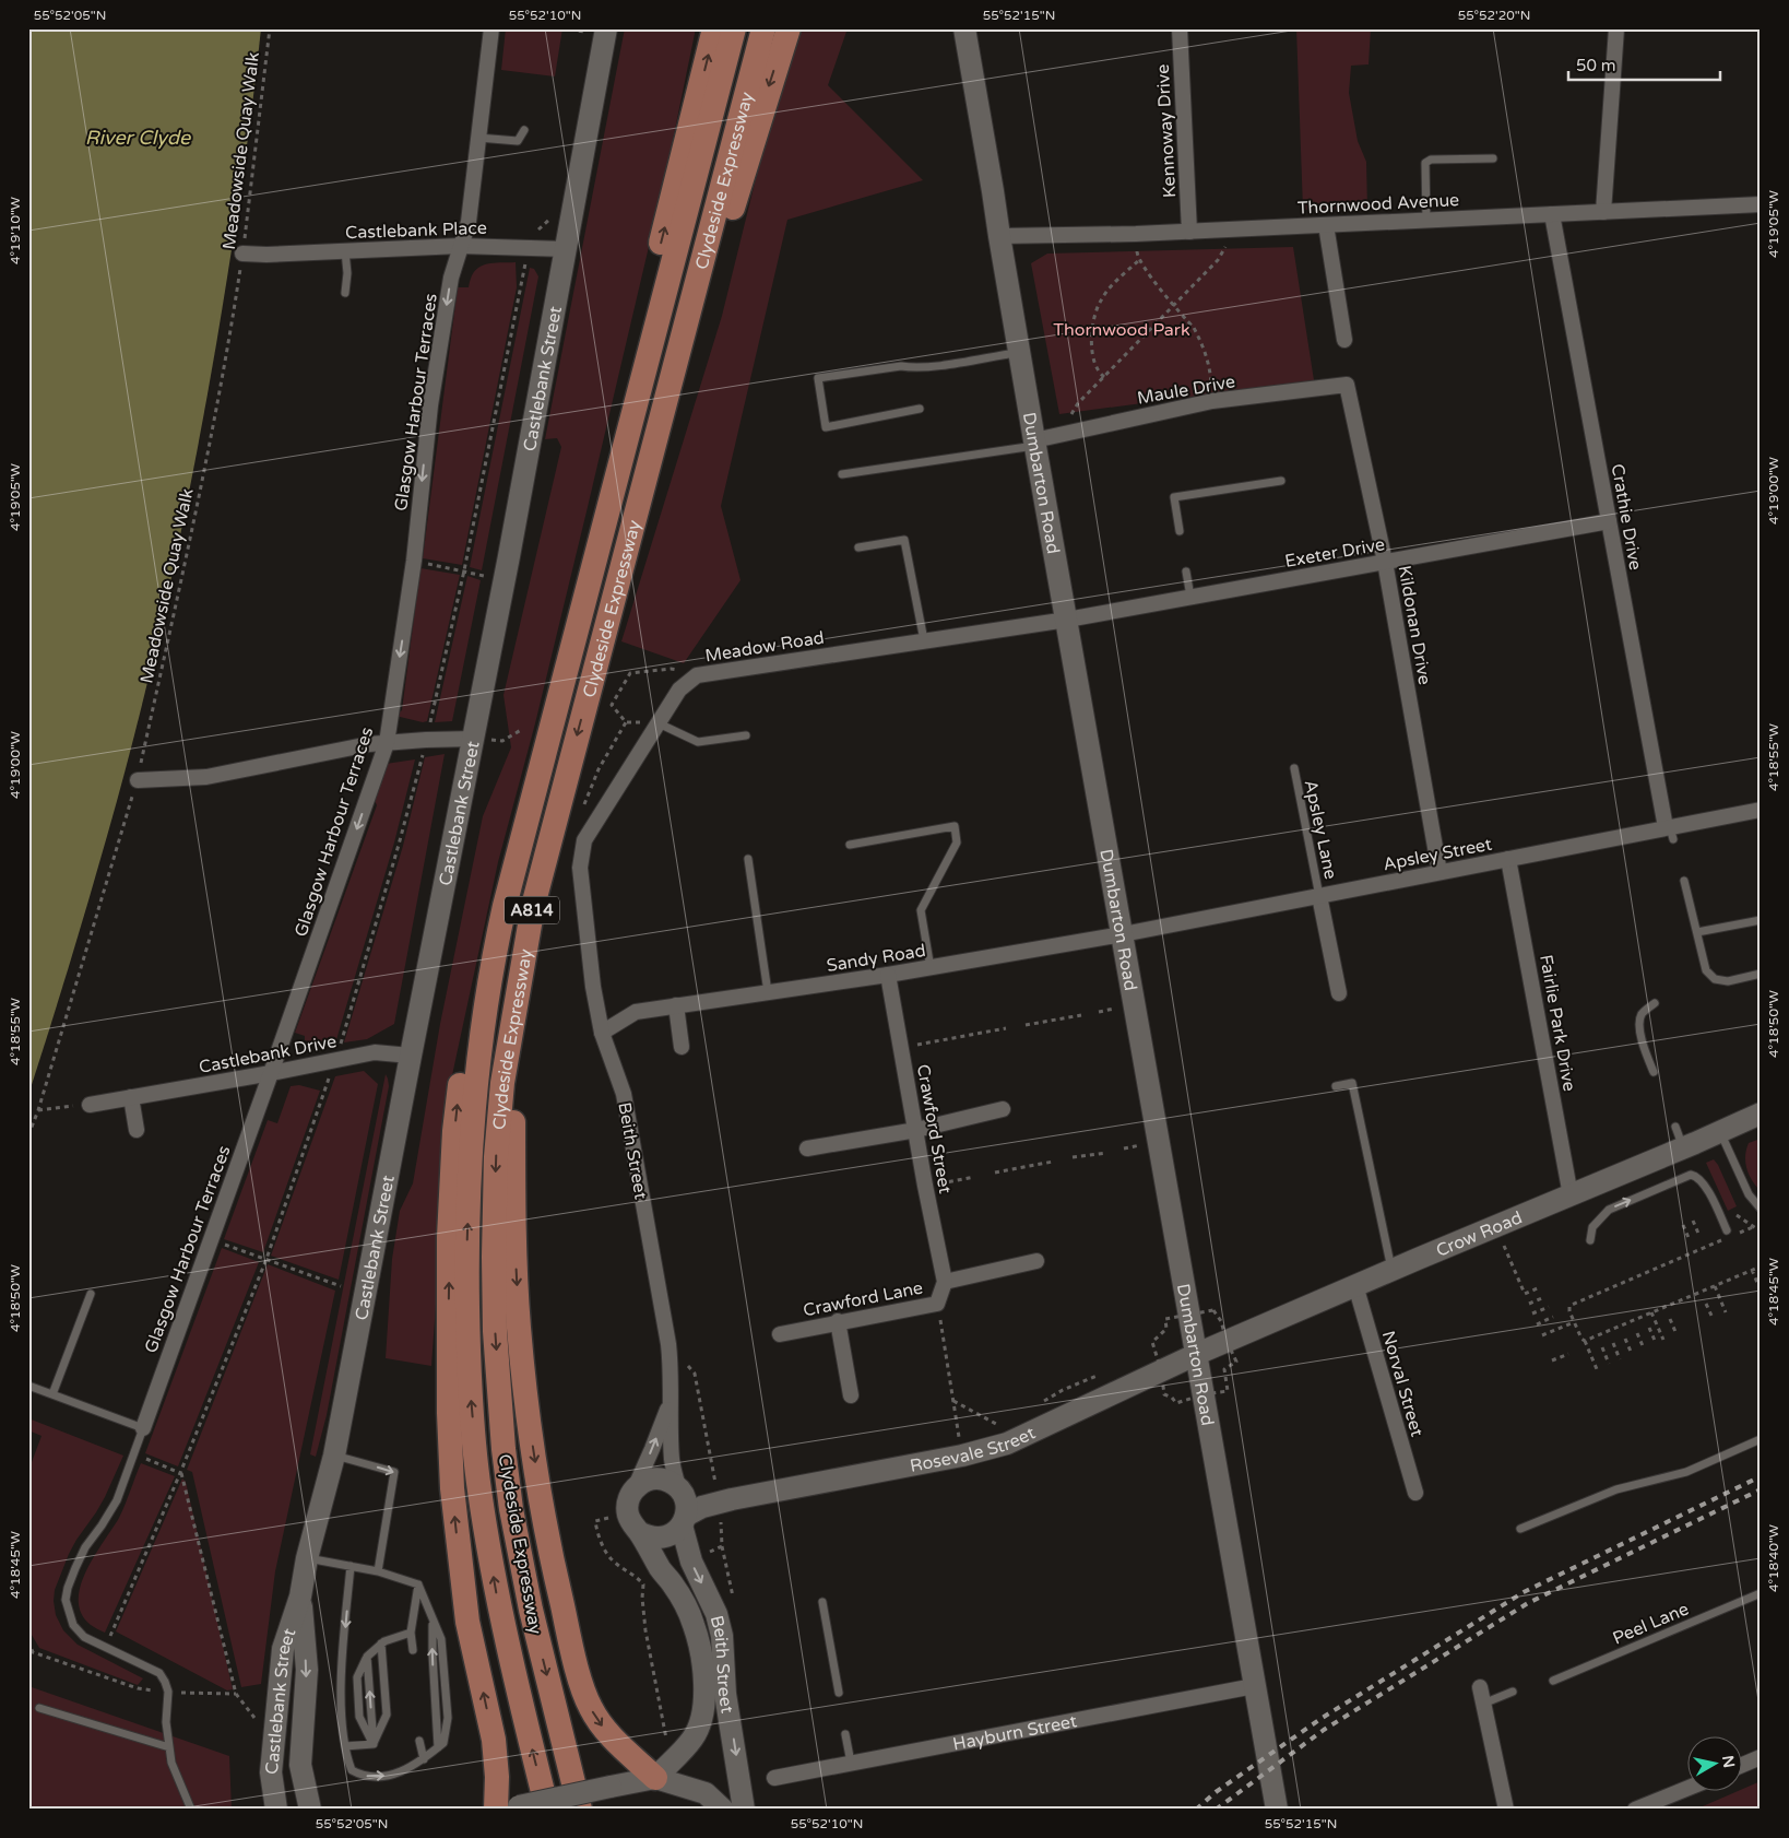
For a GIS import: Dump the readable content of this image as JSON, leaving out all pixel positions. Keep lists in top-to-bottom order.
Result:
{
  "streets": {
    "main road": ["Clydeside Expressway", "A814"],
    "street": [
      "Kennoway Drive",
      "Thornwood Avenue",
      "Castlebank Place",
      "Castlebank Street",
      "Maule Drive",
      "Glasgow Harbour Terraces",
      "Dumbarton Road",
      "Crathie Drive",
      "Exeter Drive",
      "Kildonan Drive",
      "Meadow Road",
      "Apsley Street",
      "Sandy Road",
      "Fairlie Park Drive",
      "Castlebank Drive",
      "Crawford Street",
      "Beith Street",
      "Crow Road",
      "Crawford Lane",
      "Norval Street",
      "Rosevale Street",
      "Hayburn Street"
    ],
    "lane": ["Apsley Lane", "Peel Lane"],
    "path": ["Meadowside Quay Walk"]
  },
  "crossings": [
    ["Kennoway Drive", "Thornwood Avenue"],
    ["Meadowside Quay Walk", "Castlebank Place"],
    ["Thornwood Avenue", "Dumbarton Road"],
    ["Thornwood Avenue", "Crathie Drive"],
    ["Castlebank Place", "Castlebank Street"],
    ["Castlebank Place", "Glasgow Harbour Terraces"],
    ["Castlebank Street", "Castlebank Drive"],
    ["Maule Drive", "Dumbarton Road"],
    ["Maule Drive", "Kildonan Drive"],
    ["Glasgow Harbour Terraces", "Castlebank Drive"],
    ["Dumbarton Road", "Exeter Drive"],
    ["Dumbarton Road", "Meadow Road"],
    ["Dumbarton Road", "Apsley Street"],
    ["Dumbarton Road", "Sandy Road"],
    ["Dumbarton Road", "Crow Road"],
    ["Dumbarton Road", "Rosevale Street"],
    ["Dumbarton Road", "Hayburn Street"],
    ["Crathie Drive", "Exeter Drive"],
    ["Crathie Drive", "Apsley Street"],
    ["Exeter Drive", "Kildonan Drive"],
    ["Exeter Drive", "Meadow Road"],
    ["Kildonan Drive", "Apsley Street"],
    ["Meadow Road", "Beith Street"],
    ["Apsley Lane", "Apsley Street"],
    ["Apsley Street", "Sandy Road"],
    ["Apsley Street", "Fairlie Park Drive"],
    ["Sandy Road", "Crawford Street"],
    ["Sandy Road", "Beith Street"],
    ["Fairlie Park Drive", "Crow Road"],
    ["Crawford Street", "Crawford Lane"],
    ["Beith Street", "Rosevale Street"],
    ["Crow Road", "Norval Street"],
    ["Crow Road", "Rosevale Street"]
  ],
  "one_way": ["Glasgow Harbour Terraces"],
  "water": ["River Clyde"],
  "parks": ["Thornwood Park"],
  "scale_bar": "50 m",
  "north": "right",
  "coordinates": [
    "55°52'05\"N",
    "55°52'10\"N",
    "55°52'15\"N",
    "55°52'20\"N",
    "4°19'05\"W",
    "4°19'10\"W",
    "4°19'00\"W",
    "4°18'55\"W",
    "4°18'50\"W",
    "4°18'45\"W",
    "4°18'40\"W"
  ]
}
